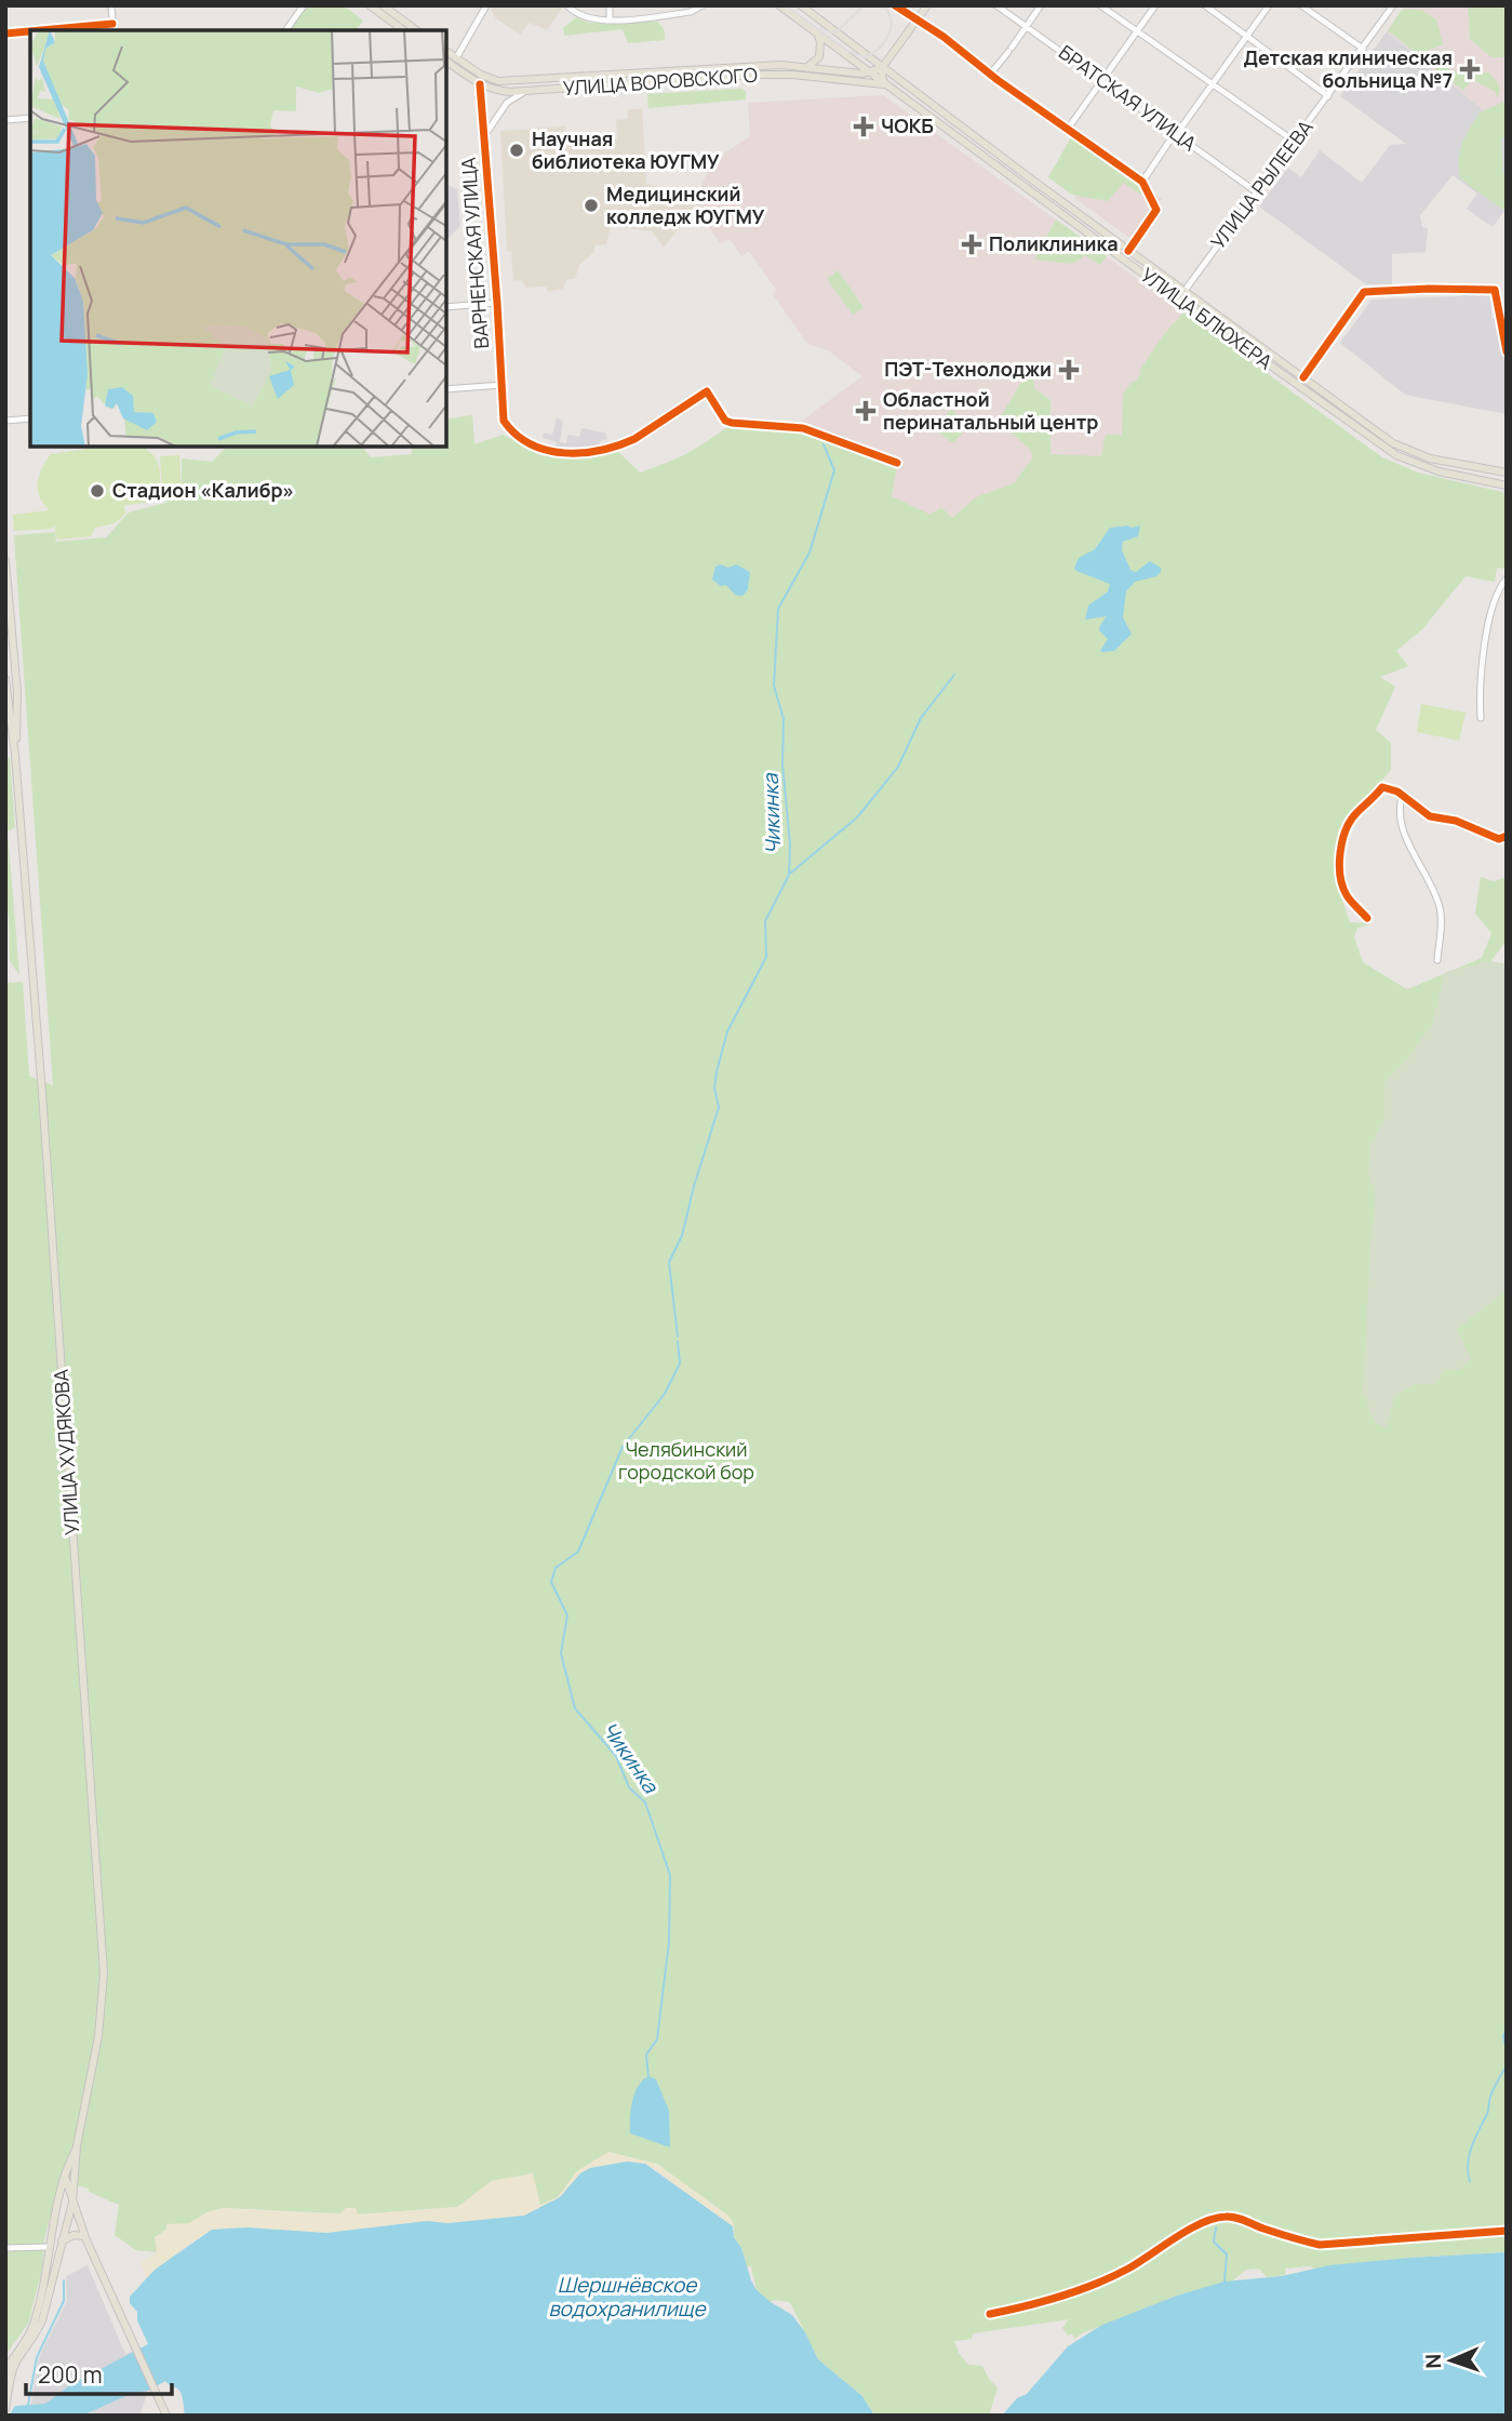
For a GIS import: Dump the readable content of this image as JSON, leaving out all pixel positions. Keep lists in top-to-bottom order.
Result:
{
  "streets": {
    "main road": ["УЛИЦА ВОРОВСКОГО", "УЛИЦА БЛЮХЕРА", "УЛИЦА ХУДЯКОВА"],
    "street": ["БРАТСКАЯ УЛИЦА", "УЛИЦА РЫЛЕЕВА", "ВАРНЕНСКАЯ УЛИЦА"]
  },
  "crossings": [
    ["УЛИЦА ВОРОВСКОГО", "ВАРНЕНСКАЯ УЛИЦА"],
    ["УЛИЦА ВОРОВСКОГО", "УЛИЦА БЛЮХЕРА"],
    ["БРАТСКАЯ УЛИЦА", "УЛИЦА РЫЛЕЕВА"],
    ["УЛИЦА РЫЛЕЕВА", "УЛИЦА БЛЮХЕРА"]
  ],
  "water": ["Чикинка", "Шершнёвское водохранилище"],
  "parks": ["Челябинский городской бор"],
  "places": {
    "health": [
      "Детская клиническая больница №7",
      "ЧОКБ",
      "Поликлиника",
      "ПЭТ-Технолоджи",
      "Областной перинатальный центр"
    ],
    "other": ["Научная библиотека ЮУГМУ", "Медицинский колледж ЮУГМУ", "Стадион «Калибр»"]
  },
  "scale_bar": "200 m",
  "north": "left"
}
